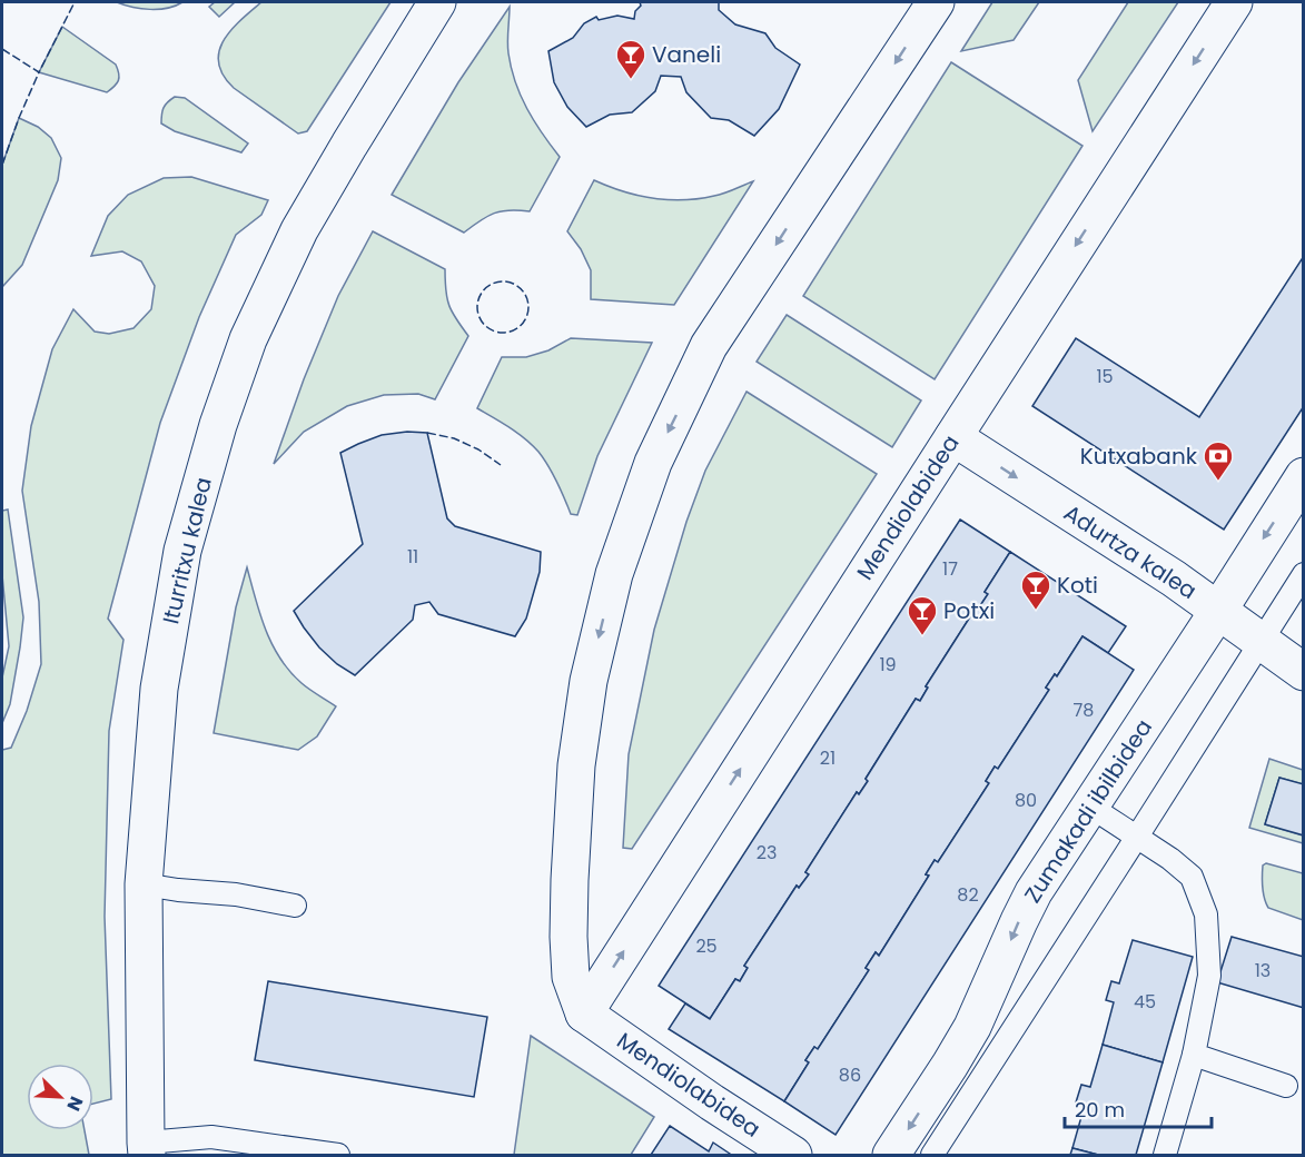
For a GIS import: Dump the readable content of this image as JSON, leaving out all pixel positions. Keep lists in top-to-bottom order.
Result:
{
  "streets": {
    "street": [
      "Mendiolabidea",
      "Iturritxu kalea",
      "Adurtza kalea",
      "Zumakadi ibilbidea"
    ]
  },
  "crossings": [
    ["Mendiolabidea", "Adurtza kalea"],
    ["Adurtza kalea", "Zumakadi ibilbidea"]
  ],
  "one_way": ["Adurtza kalea", "Zumakadi ibilbidea"],
  "places": {
    "bar": ["Vaneli", "Koti", "Potxi"],
    "bank": ["Kutxabank"]
  },
  "house_numbers": [
    "15",
    "11",
    "17",
    "19",
    "78",
    "21",
    "80",
    "23",
    "82",
    "25",
    "13",
    "45",
    "86"
  ],
  "scale_bar": "20 m",
  "north": "bottom right"
}
